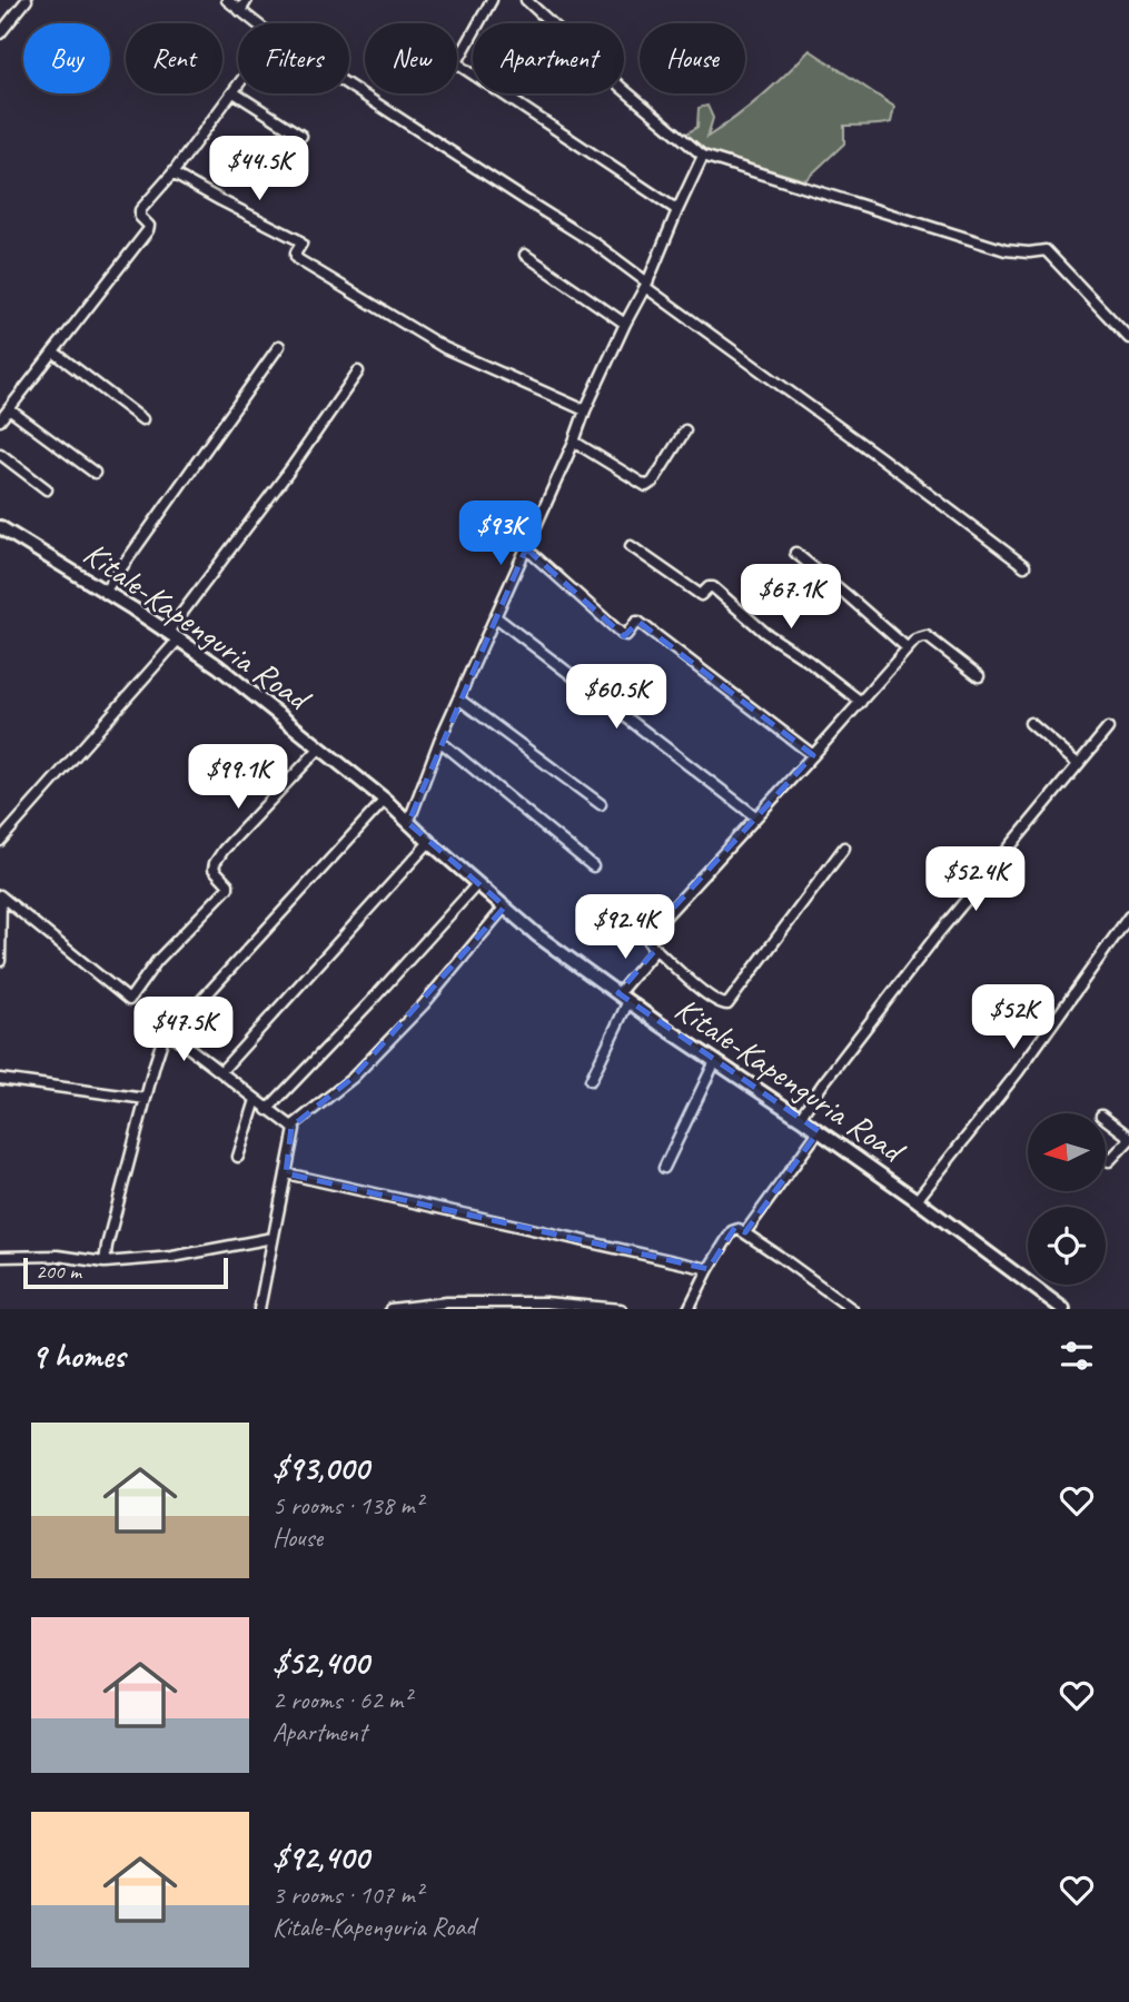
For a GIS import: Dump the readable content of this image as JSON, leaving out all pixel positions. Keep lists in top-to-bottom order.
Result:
{
  "streets": {
    "highway": ["Kitale-Kapenguria Road"]
  },
  "scale_bar": "200 m",
  "north": "left",
  "page": {
    "chip": [
      "Buy",
      "Rent",
      "Filters",
      "New",
      "Apartment",
      "House"
    ],
    "price": [
      "$44.5K",
      "$93K",
      "$67.1K",
      "$60.5K",
      "$99.1K",
      "$52.4K",
      "$92.4K",
      "$52K",
      "$47.5K"
    ],
    "scale": "200 m",
    "heading": "9 homes",
    "list": [
      {
        "name": "$93,000",
        "note": "5 rooms · 138 m² · House"
      },
      {
        "name": "$52,400",
        "note": "2 rooms · 62 m² · Apartment"
      },
      {
        "name": "$92,400",
        "note": "3 rooms · 107 m² · Kitale-Kapenguria Road"
      }
    ]
  }
}
